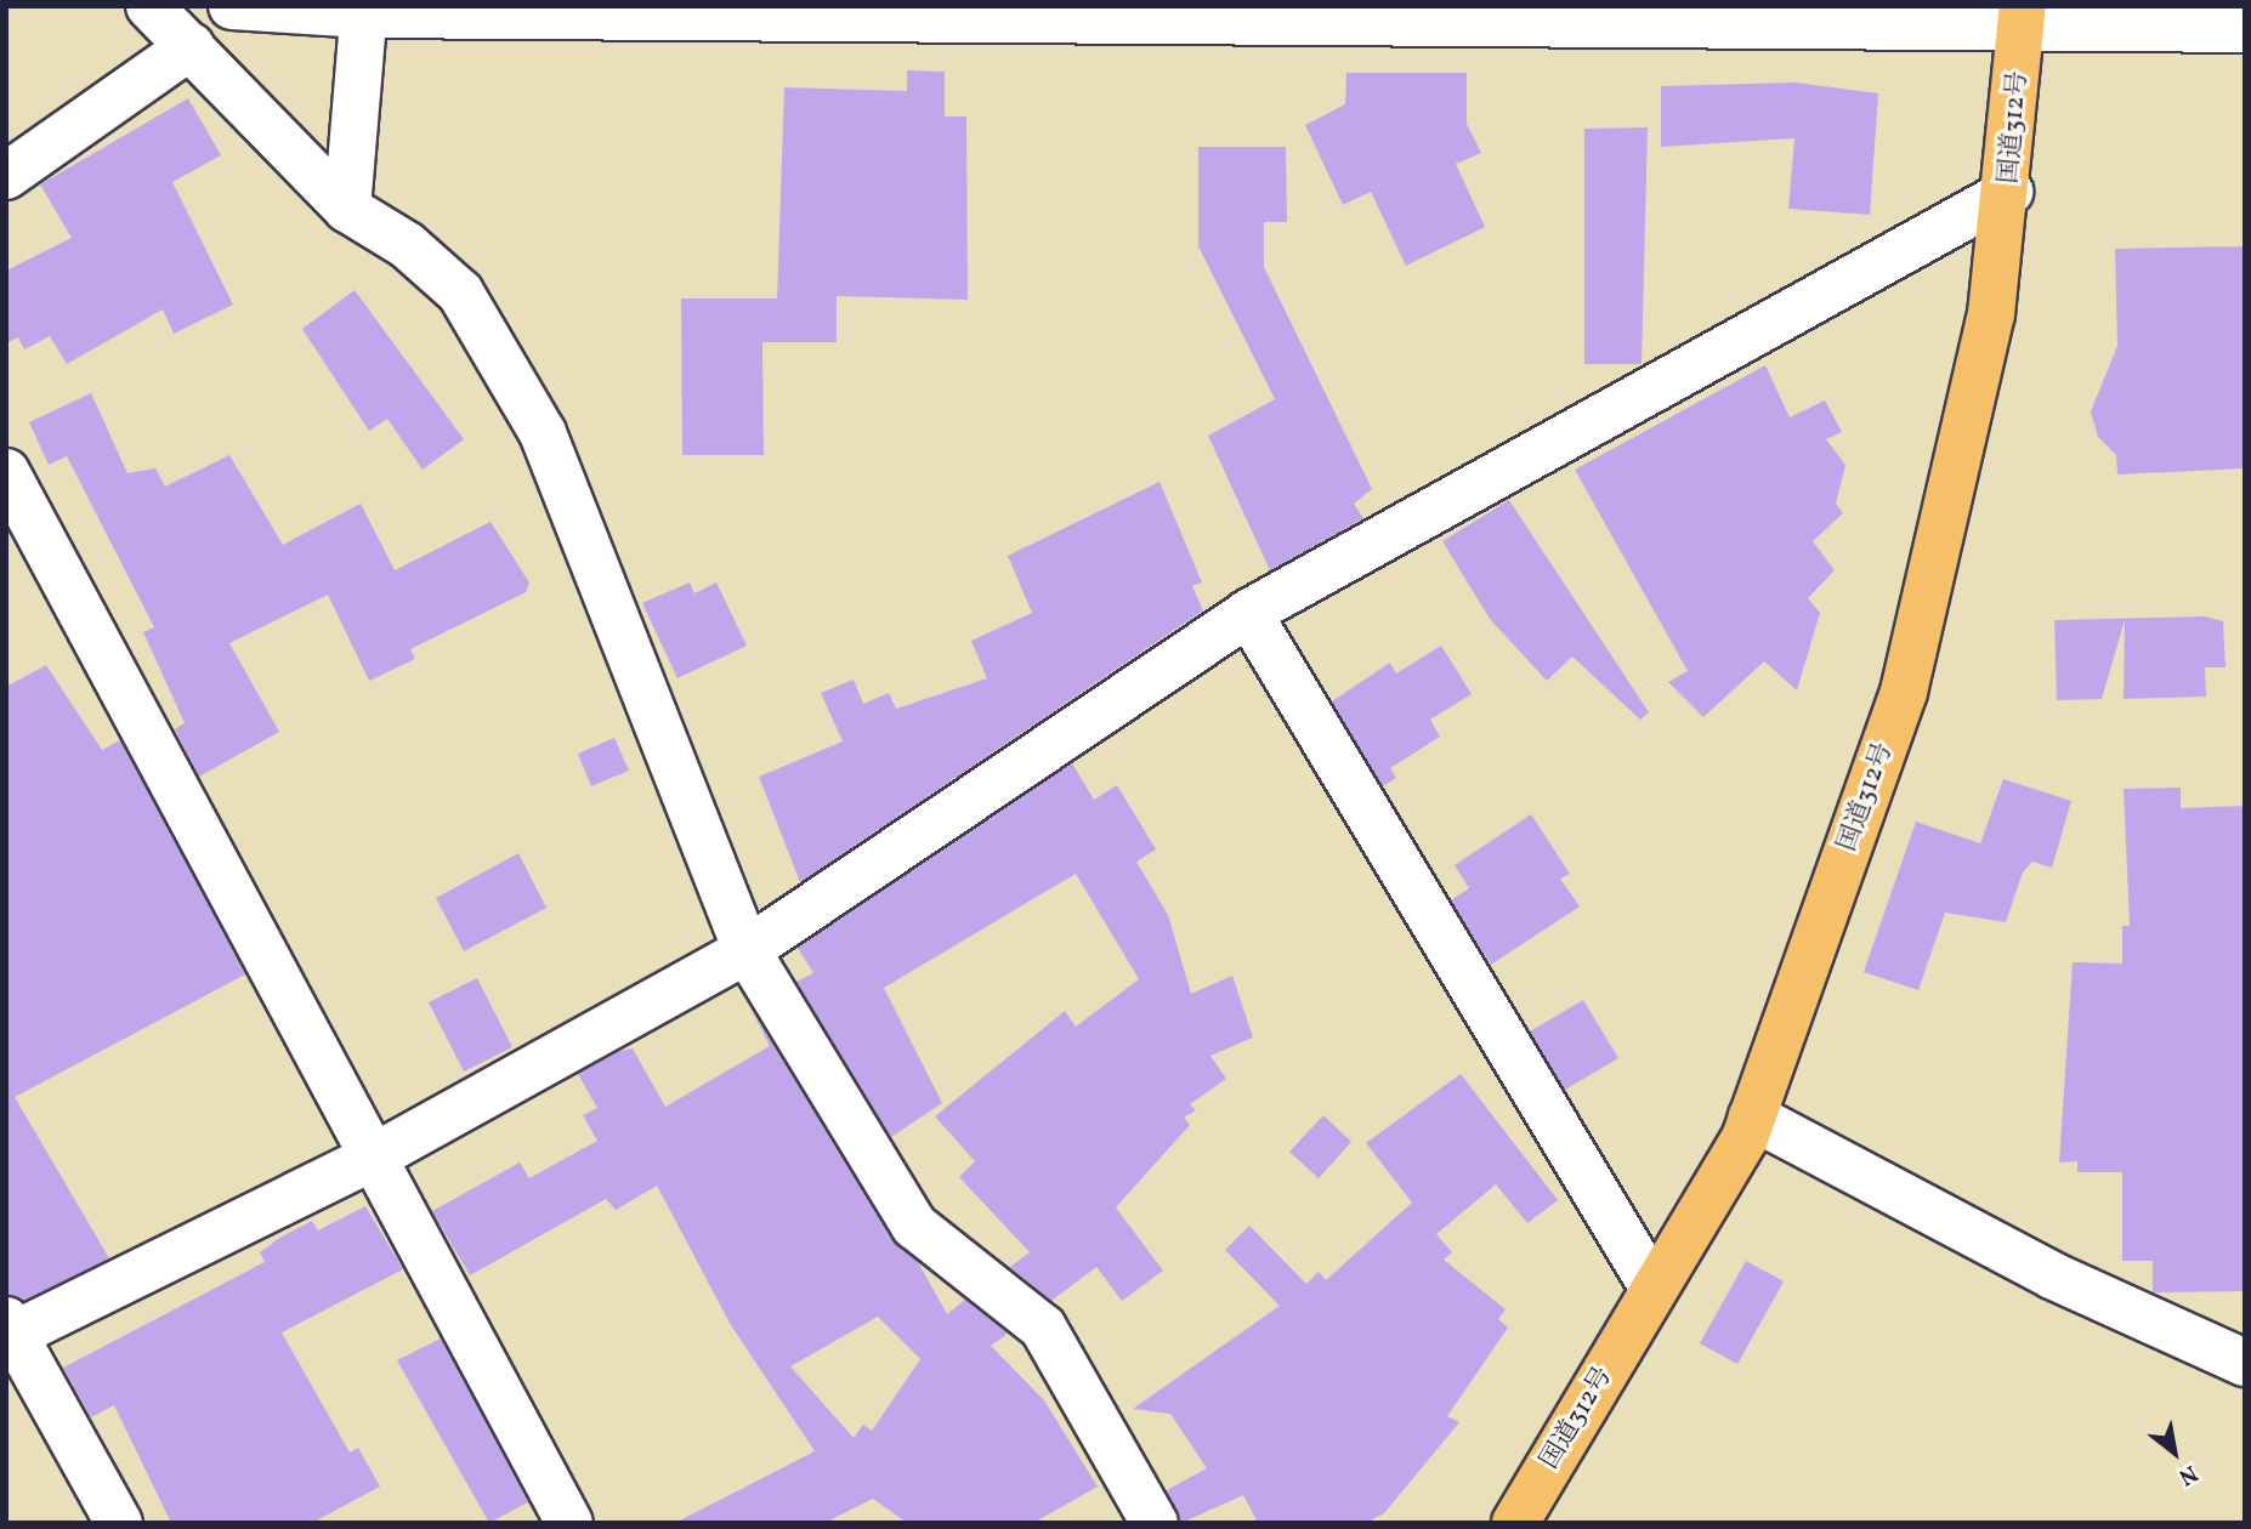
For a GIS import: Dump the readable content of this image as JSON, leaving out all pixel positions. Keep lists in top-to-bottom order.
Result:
{
  "streets": {
    "highway": ["国道312号"]
  },
  "north": "bottom right"
}
